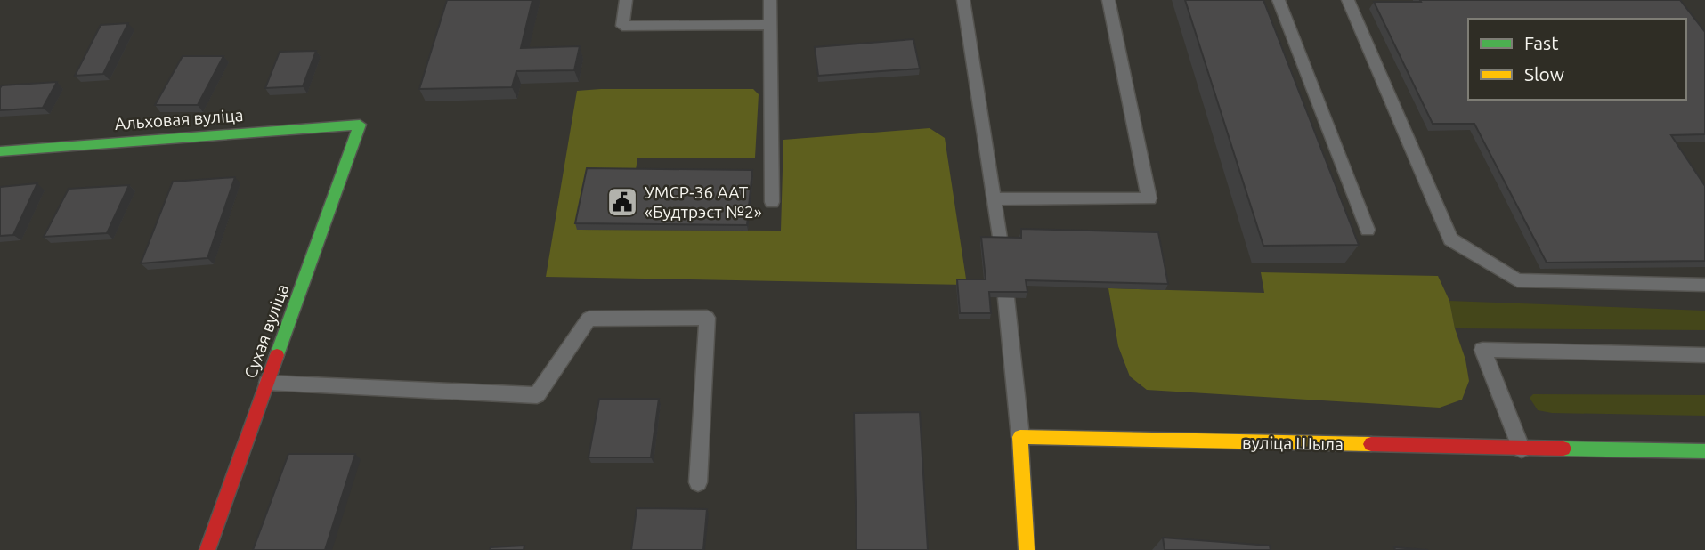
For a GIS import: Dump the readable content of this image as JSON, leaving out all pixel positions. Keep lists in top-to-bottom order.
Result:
{
  "streets": {
    "street": ["Альховая вуліца", "Сухая вуліца", "вуліца Шыла"]
  },
  "crossings": [
    ["Альховая вуліца", "Сухая вуліца"]
  ],
  "places": {
    "public building": ["УМСР-36 ААТ «Будтрэст №2»"]
  },
  "legend": ["Fast", "Slow"]
}
